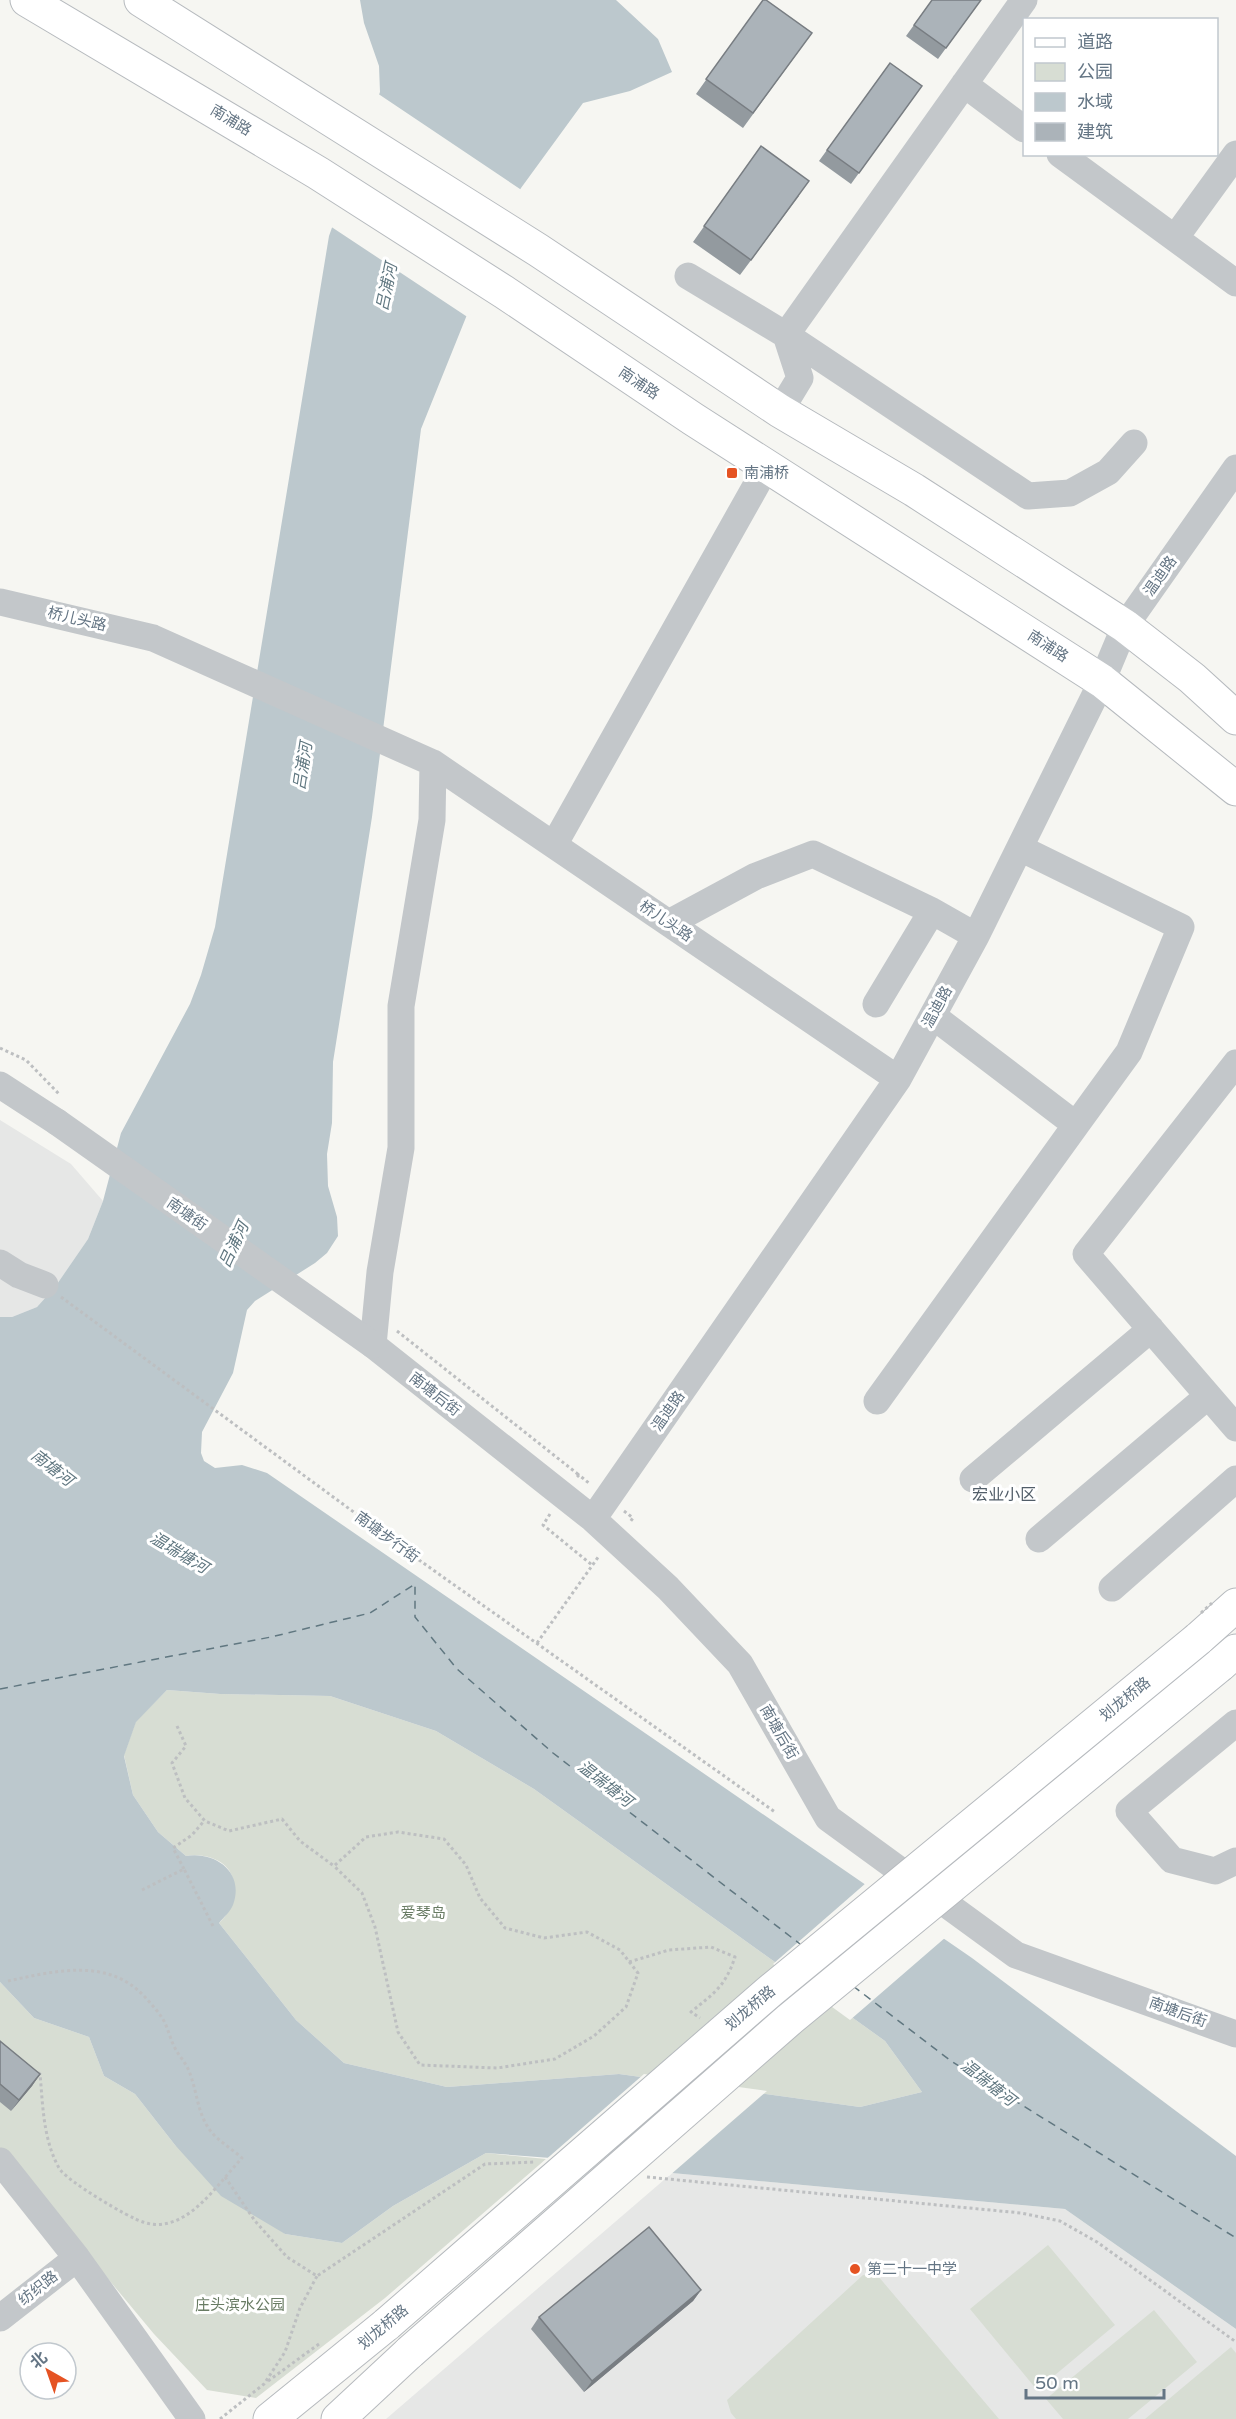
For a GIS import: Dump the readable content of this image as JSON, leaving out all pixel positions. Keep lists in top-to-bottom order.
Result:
{
  "streets": {
    "main road": ["南浦路", "划龙桥路"],
    "street": [
      "温迪路",
      "桥儿头路",
      "南塘街",
      "南塘后街",
      "纺织路"
    ],
    "path": ["南塘步行街"]
  },
  "crossings": [
    ["南浦路", "温迪路"],
    ["温迪路", "桥儿头路"],
    ["温迪路", "南塘后街"],
    ["南塘街", "南塘后街"]
  ],
  "districts": ["宏业小区"],
  "water": ["吕浦河", "南塘河", "温瑞塘河"],
  "parks": ["爱琴岛", "庄头滨水公园"],
  "places": {
    "transit": ["南浦桥"],
    "other": ["第二十一中学"]
  },
  "legend": [
    "道路",
    "公园",
    "水域",
    "建筑"
  ],
  "scale_bar": "50 m",
  "north": "top left"
}
